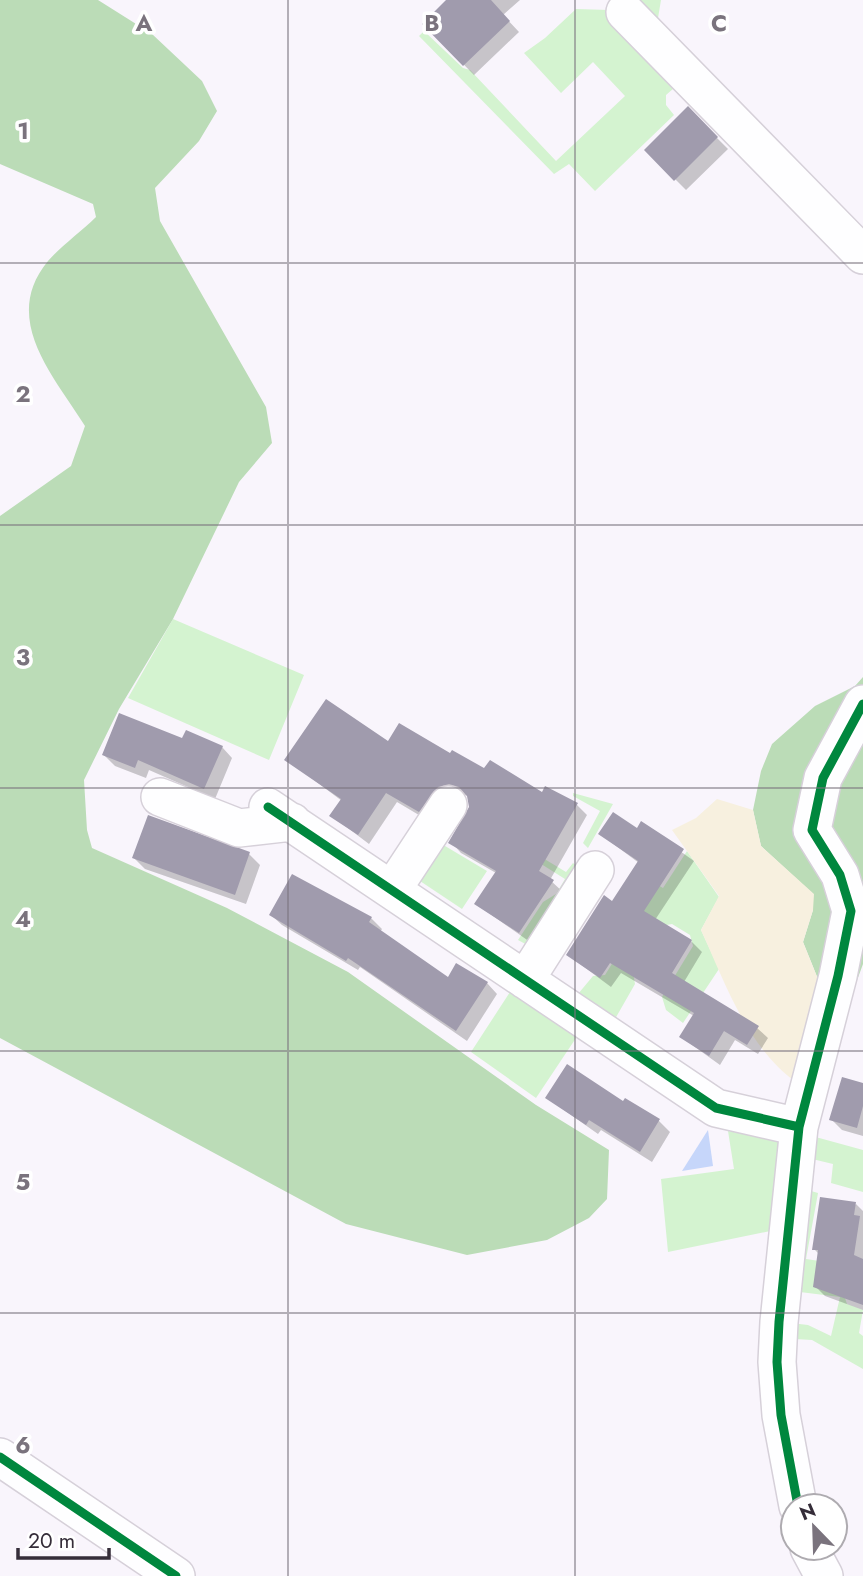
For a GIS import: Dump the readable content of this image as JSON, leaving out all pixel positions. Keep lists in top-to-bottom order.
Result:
{
  "scale_bar": "20 m",
  "north": "top left",
  "grid": {
    "columns": ["A", "B", "C"],
    "rows": [
      "1",
      "2",
      "3",
      "4",
      "5",
      "6"
    ]
  }
}
